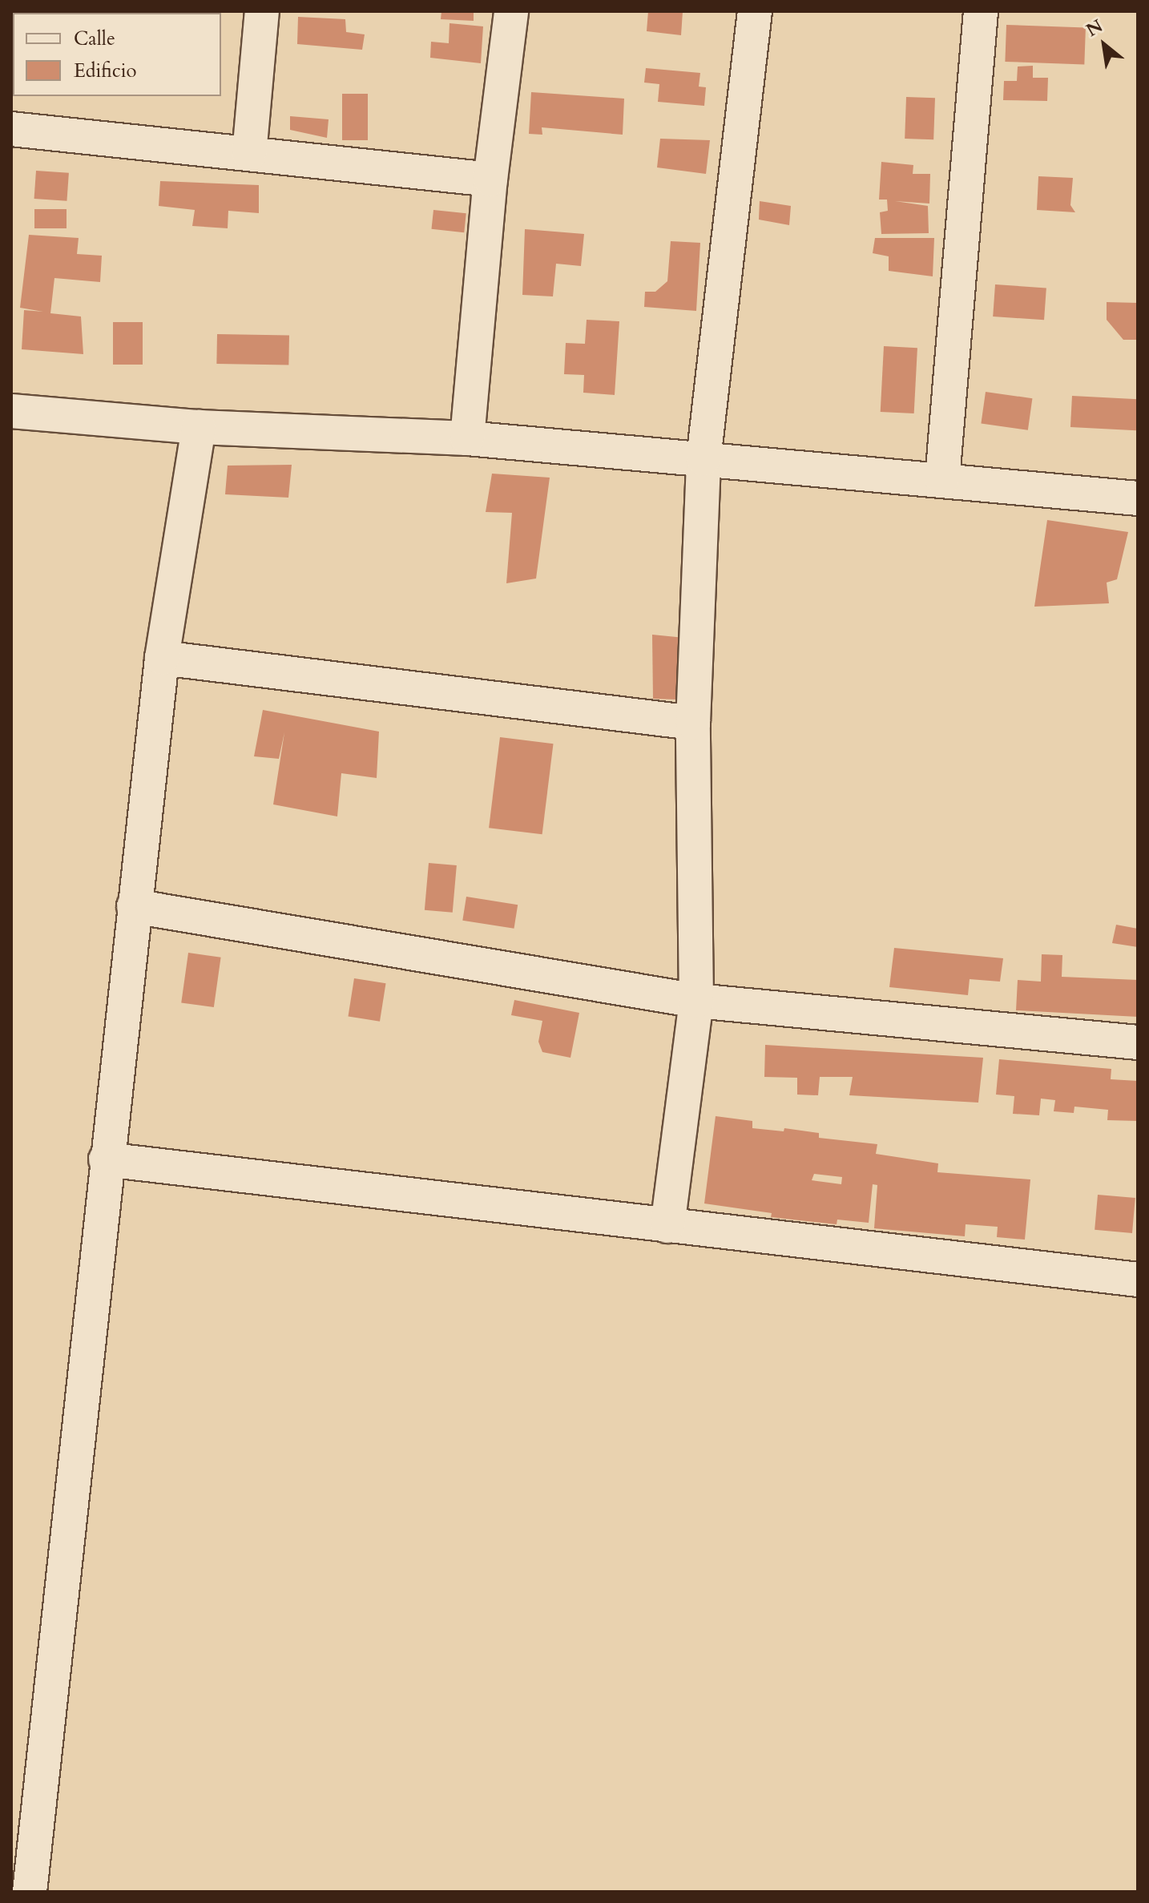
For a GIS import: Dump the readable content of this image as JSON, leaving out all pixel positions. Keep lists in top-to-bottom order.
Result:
{
  "legend": ["Calle", "Edificio"],
  "north": "top left"
}
